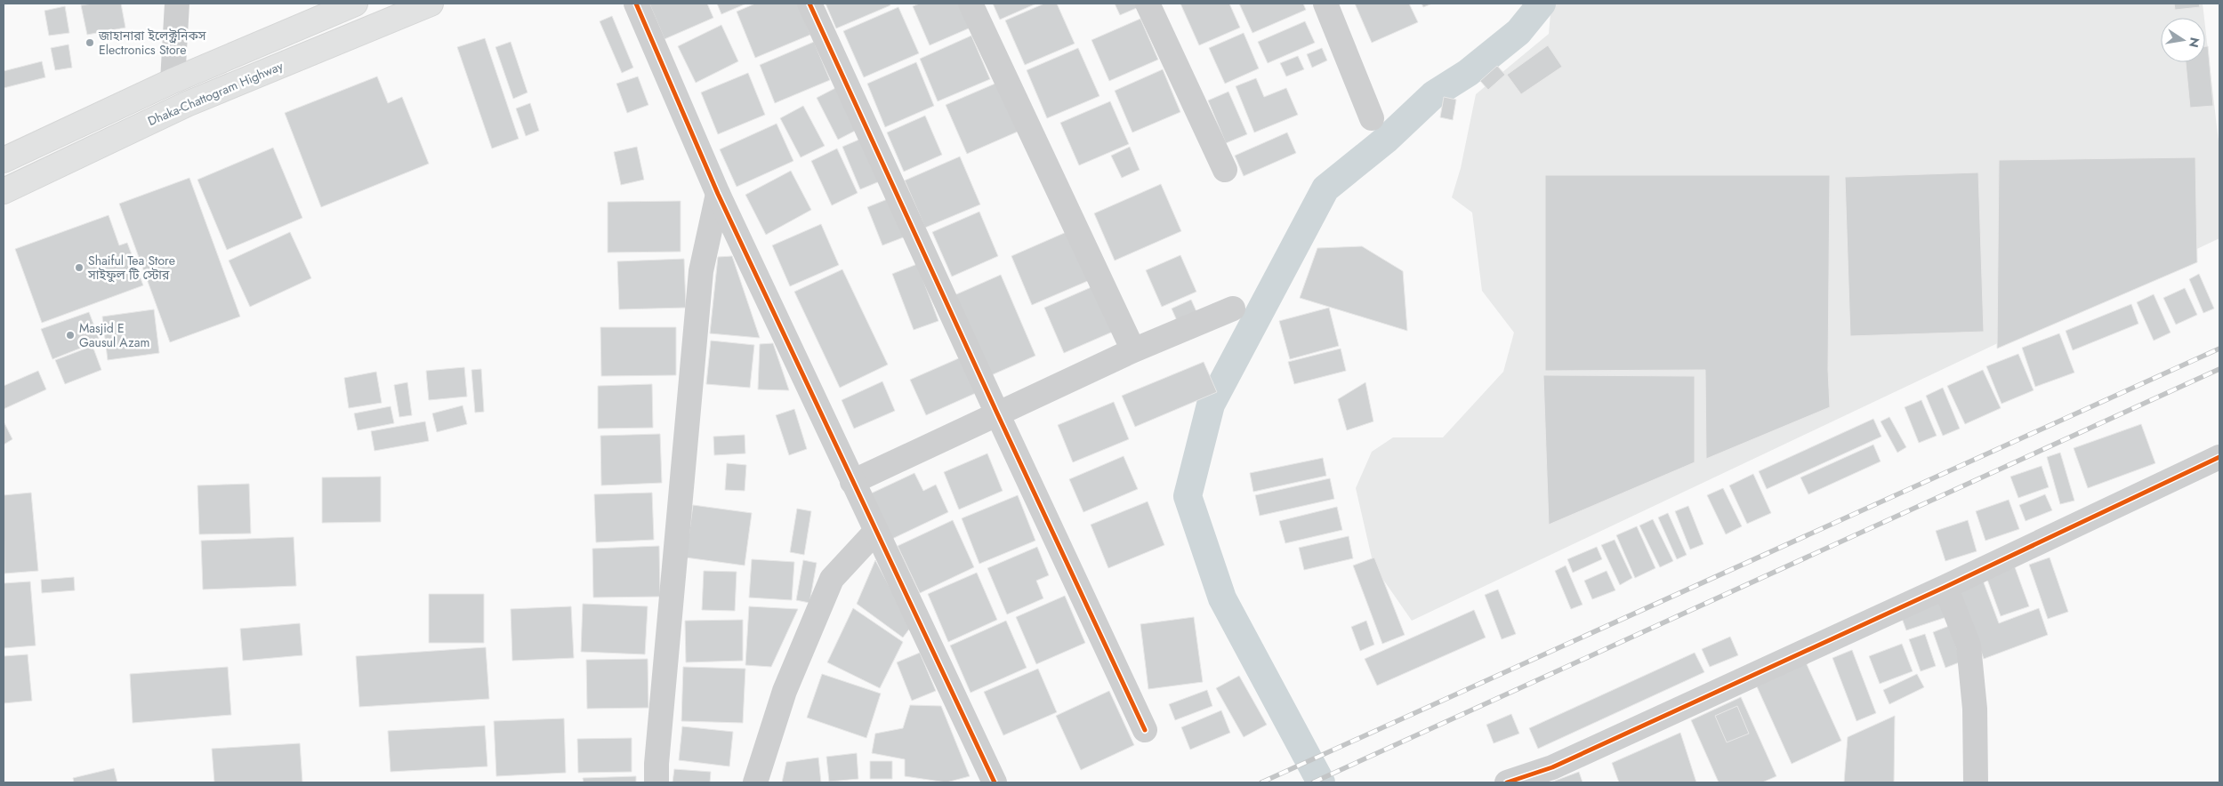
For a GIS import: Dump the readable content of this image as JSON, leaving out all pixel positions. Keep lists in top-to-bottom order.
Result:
{
  "streets": {
    "highway": ["Dhaka-Chattogram Highway"]
  },
  "places": ["জাহানারা ইলেক্ট্রনিকস Electronics Store", "Shaiful Tea Store সাইফুল টি স্টোর", "Masjid E Gausul Azam"],
  "north": "right"
}
